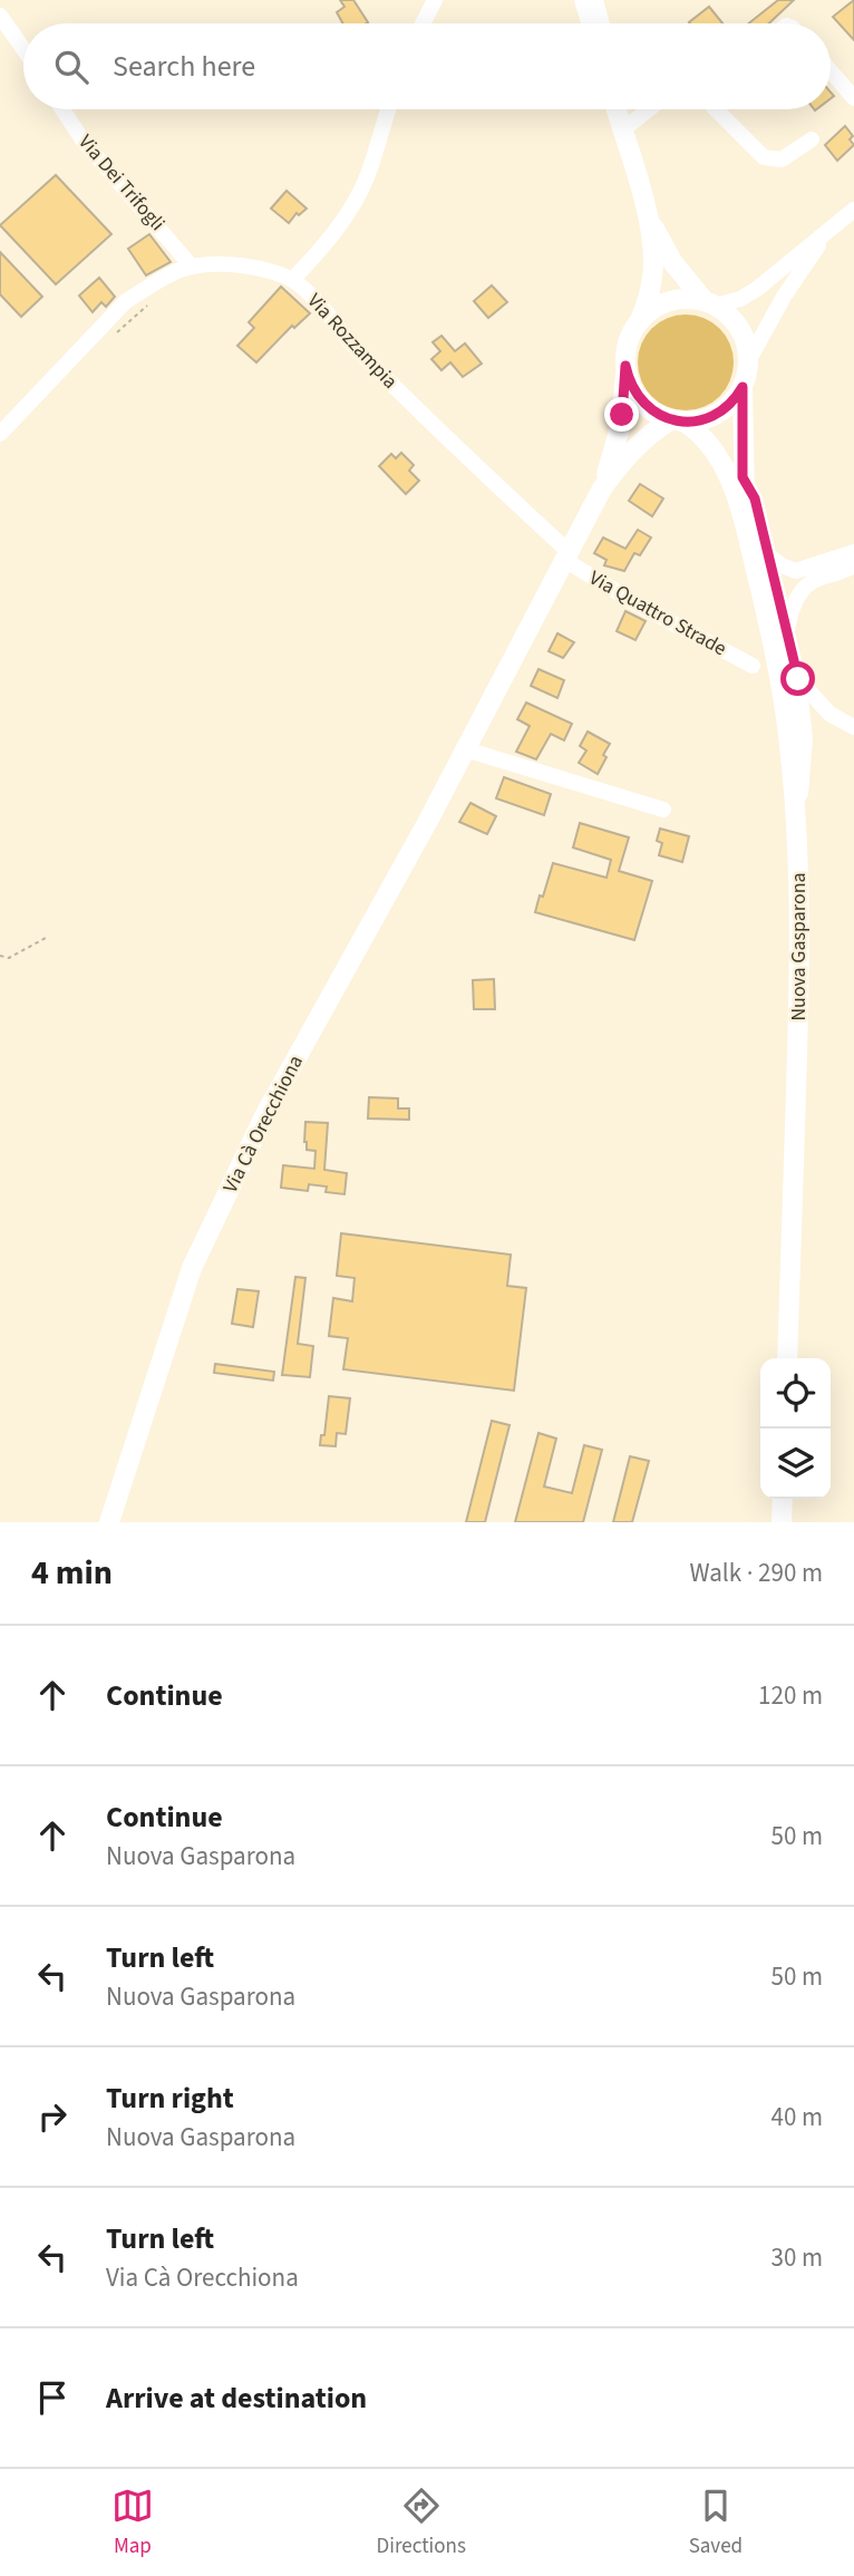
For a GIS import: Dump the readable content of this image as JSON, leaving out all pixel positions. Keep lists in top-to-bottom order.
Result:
{
  "streets": {
    "main road": ["Nuova Gasparona", "Via Cà Orecchiona"],
    "street": ["Via Dei Trifogli", "Via Rozzampia", "Via Quattro Strade"]
  },
  "crossings": [
    ["Via Dei Trifogli", "Via Rozzampia"],
    ["Via Rozzampia", "Via Quattro Strade"],
    ["Via Rozzampia", "Via Cà Orecchiona"],
    ["Via Quattro Strade", "Via Cà Orecchiona"],
    ["Nuova Gasparona", "Via Cà Orecchiona"]
  ],
  "page": {
    "search": "Search here",
    "heading": ["4 min", "Walk · 290 m"],
    "list": [
      ["Continue", "120 m"],
      ["Continue", "Nuova Gasparona", "50 m"],
      ["Turn left", "Nuova Gasparona", "50 m"],
      ["Turn right", "Nuova Gasparona", "40 m"],
      ["Turn left", "Via Cà Orecchiona", "30 m"],
      "Arrive at destination"
    ],
    "nav": ["Map", "Directions", "Saved"]
  }
}
